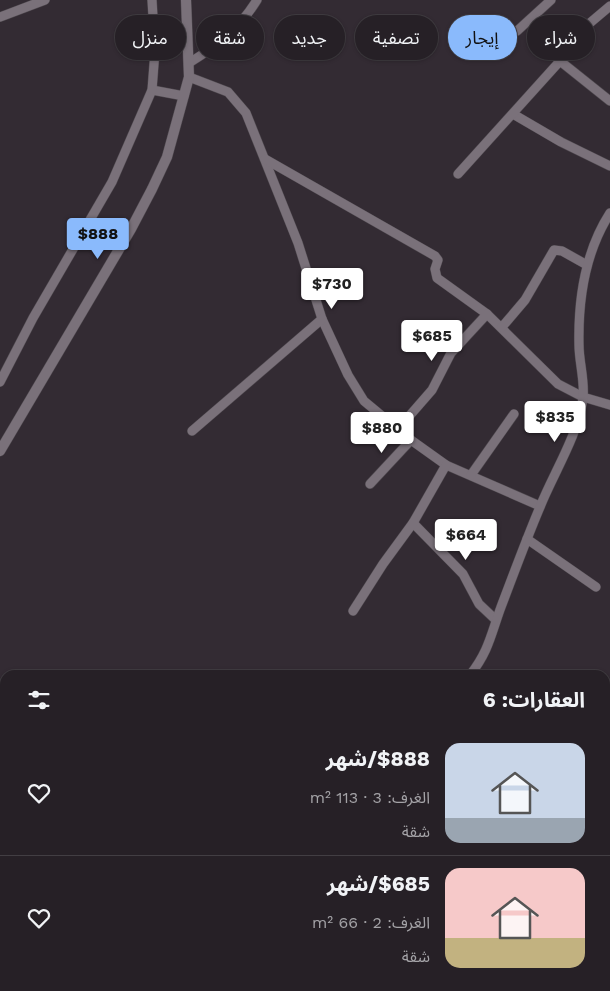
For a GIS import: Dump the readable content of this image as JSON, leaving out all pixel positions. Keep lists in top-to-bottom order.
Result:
{
  "page": {
    "chip": [
      "شراء",
      "إيجار",
      "تصفية",
      "جديد",
      "شقة",
      "منزل"
    ],
    "price": [
      "$888",
      "$730",
      "$685",
      "$835",
      "$880",
      "$664"
    ],
    "heading": "العقارات: 6",
    "list": [
      {
        "name": "$888/شهر",
        "note": "الغرف: 3 · 113 m² · شقة"
      },
      {
        "name": "$685/شهر",
        "note": "الغرف: 2 · 66 m² · شقة"
      }
    ]
  }
}
